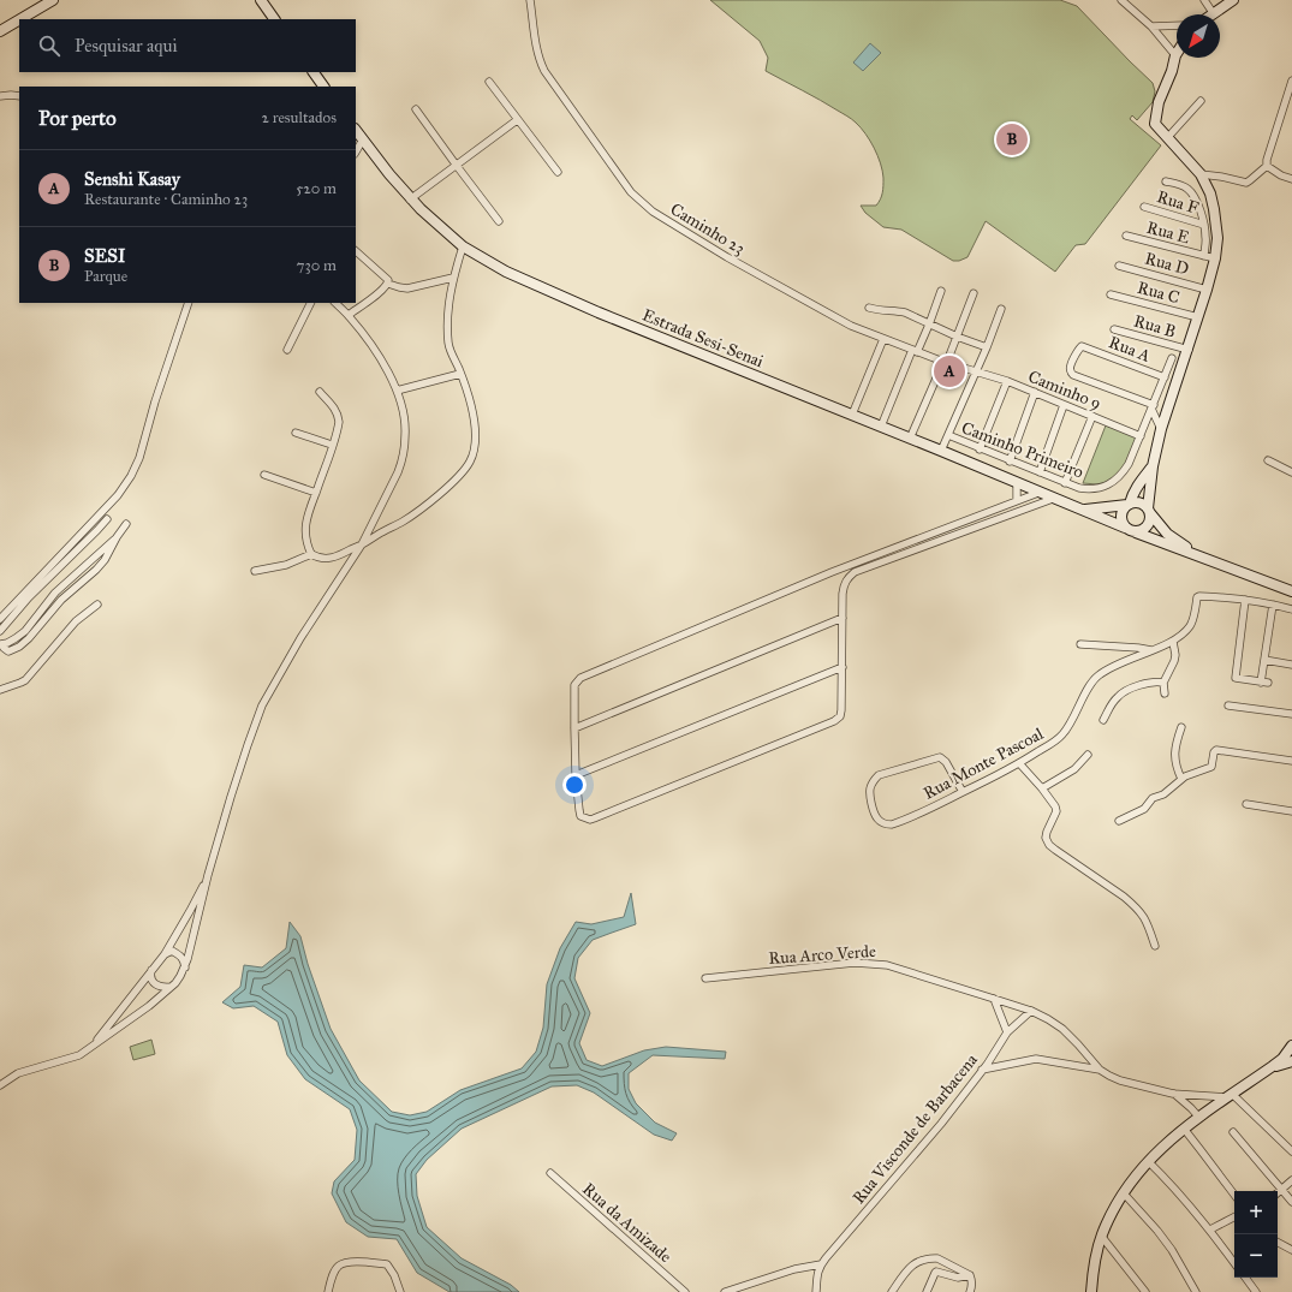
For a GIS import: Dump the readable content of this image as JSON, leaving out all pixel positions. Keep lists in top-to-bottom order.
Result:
{
  "streets": {
    "street": [
      "Rua F",
      "Caminho 23",
      "Rua E",
      "Rua D",
      "Rua C",
      "Rua B",
      "Estrada Sesi-Senai",
      "Rua A",
      "Caminho 9",
      "Caminho Primeiro",
      "Rua Monte Pascoal",
      "Rua Arco Verde",
      "Rua Visconde de Barbacena",
      "Rua da Amizade"
    ]
  },
  "crossings": [
    ["Rua F", "Rua E"],
    ["Caminho 23", "Caminho 9"],
    ["Rua A", "Caminho Primeiro"],
    ["Caminho 9", "Caminho Primeiro"],
    ["Rua Arco Verde", "Rua Visconde de Barbacena"]
  ],
  "north": "bottom left",
  "page": {
    "search": "Pesquisar aqui",
    "heading": ["Por perto", "2 resultados"],
    "pins": ["B", "A"],
    "list": [
      {
        "mark": "A",
        "name": "Senshi Kasay",
        "note": "Restaurante · Caminho 23",
        "value": "520 m"
      },
      {
        "mark": "B",
        "name": "SESI",
        "note": "Parque",
        "value": "730 m"
      }
    ],
    "map_buttons": ["+", "−"]
  }
}
